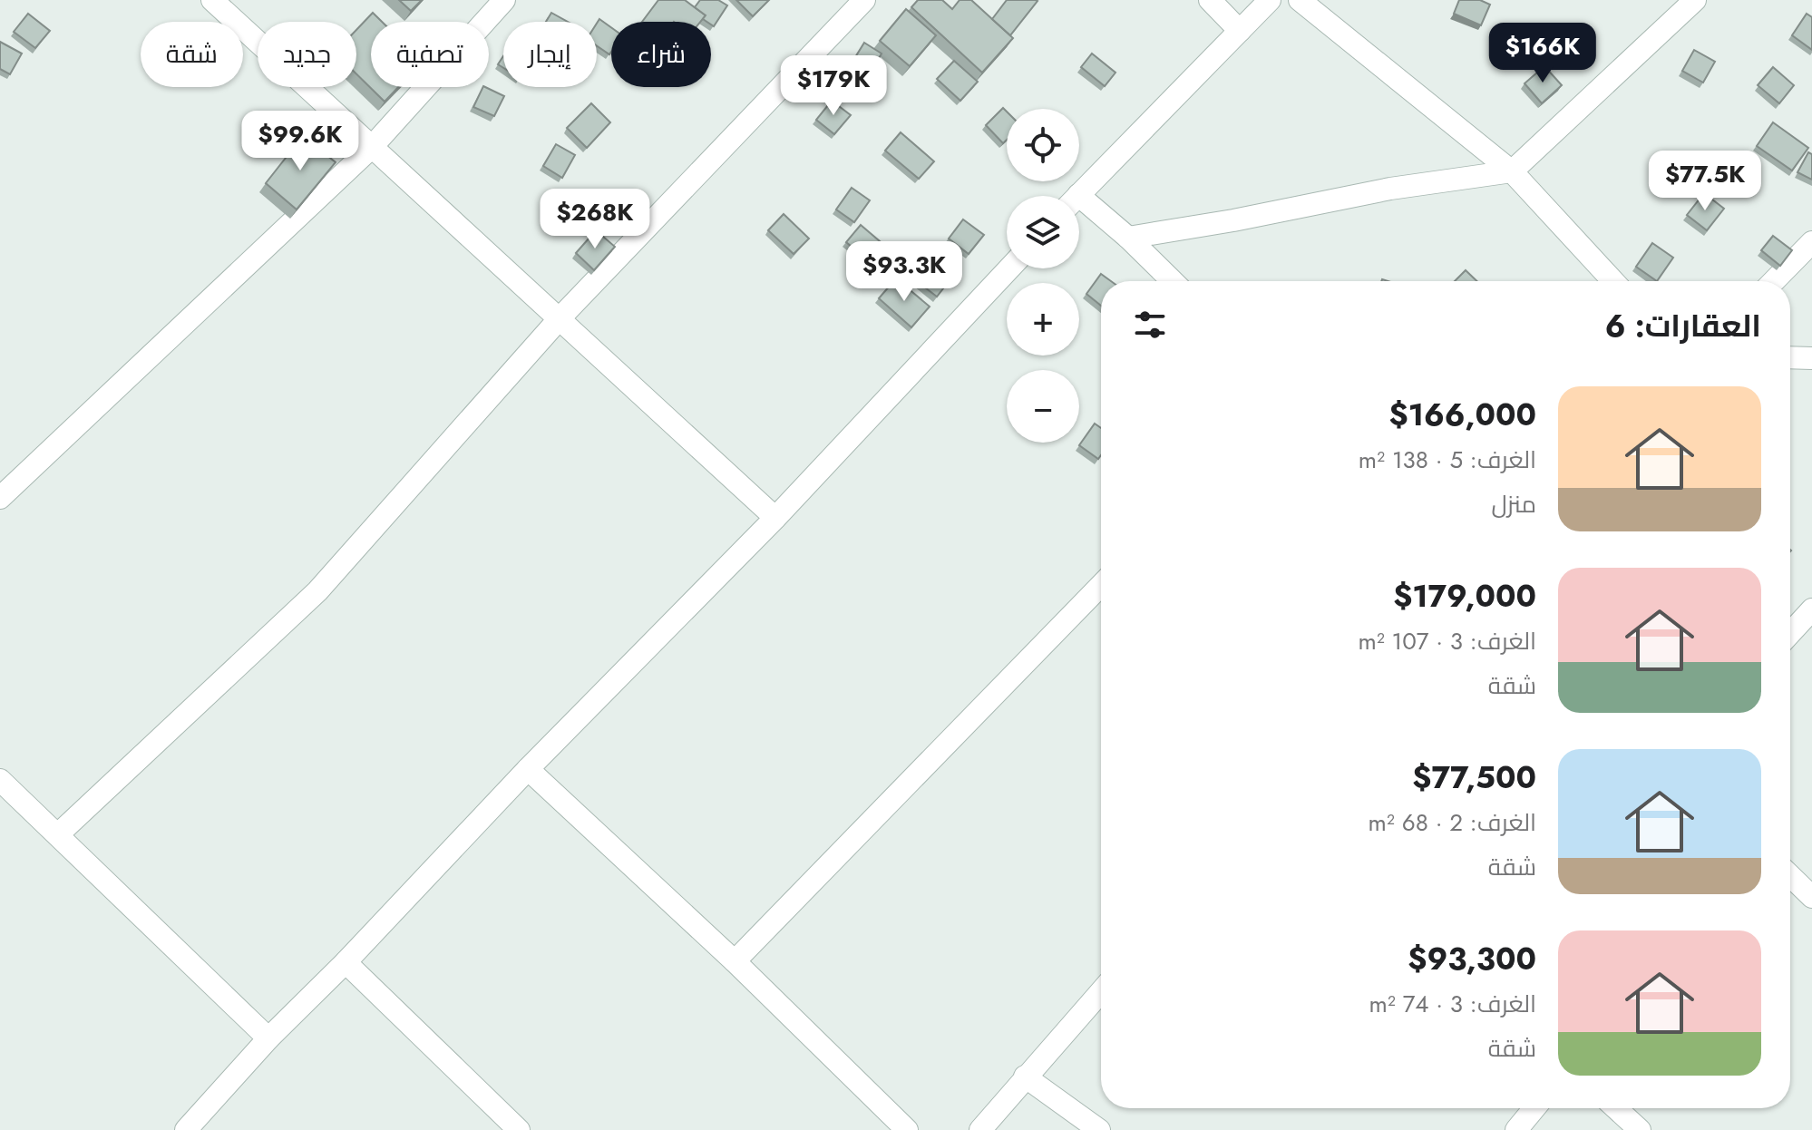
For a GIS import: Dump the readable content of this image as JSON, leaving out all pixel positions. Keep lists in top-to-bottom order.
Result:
{
  "page": {
    "chip": [
      "شراء",
      "إيجار",
      "تصفية",
      "جديد",
      "شقة"
    ],
    "price": [
      "$166K",
      "$179K",
      "$99.6K",
      "$77.5K",
      "$268K",
      "$93.3K"
    ],
    "map_buttons": ["+", "−"],
    "heading": "العقارات: 6",
    "list": [
      {
        "name": "$166,000",
        "note": "الغرف: 5 · 138 m² · منزل"
      },
      {
        "name": "$179,000",
        "note": "الغرف: 3 · 107 m² · شقة"
      },
      {
        "name": "$77,500",
        "note": "الغرف: 2 · 68 m² · شقة"
      },
      {
        "name": "$93,300",
        "note": "الغرف: 3 · 74 m² · شقة"
      }
    ]
  }
}
